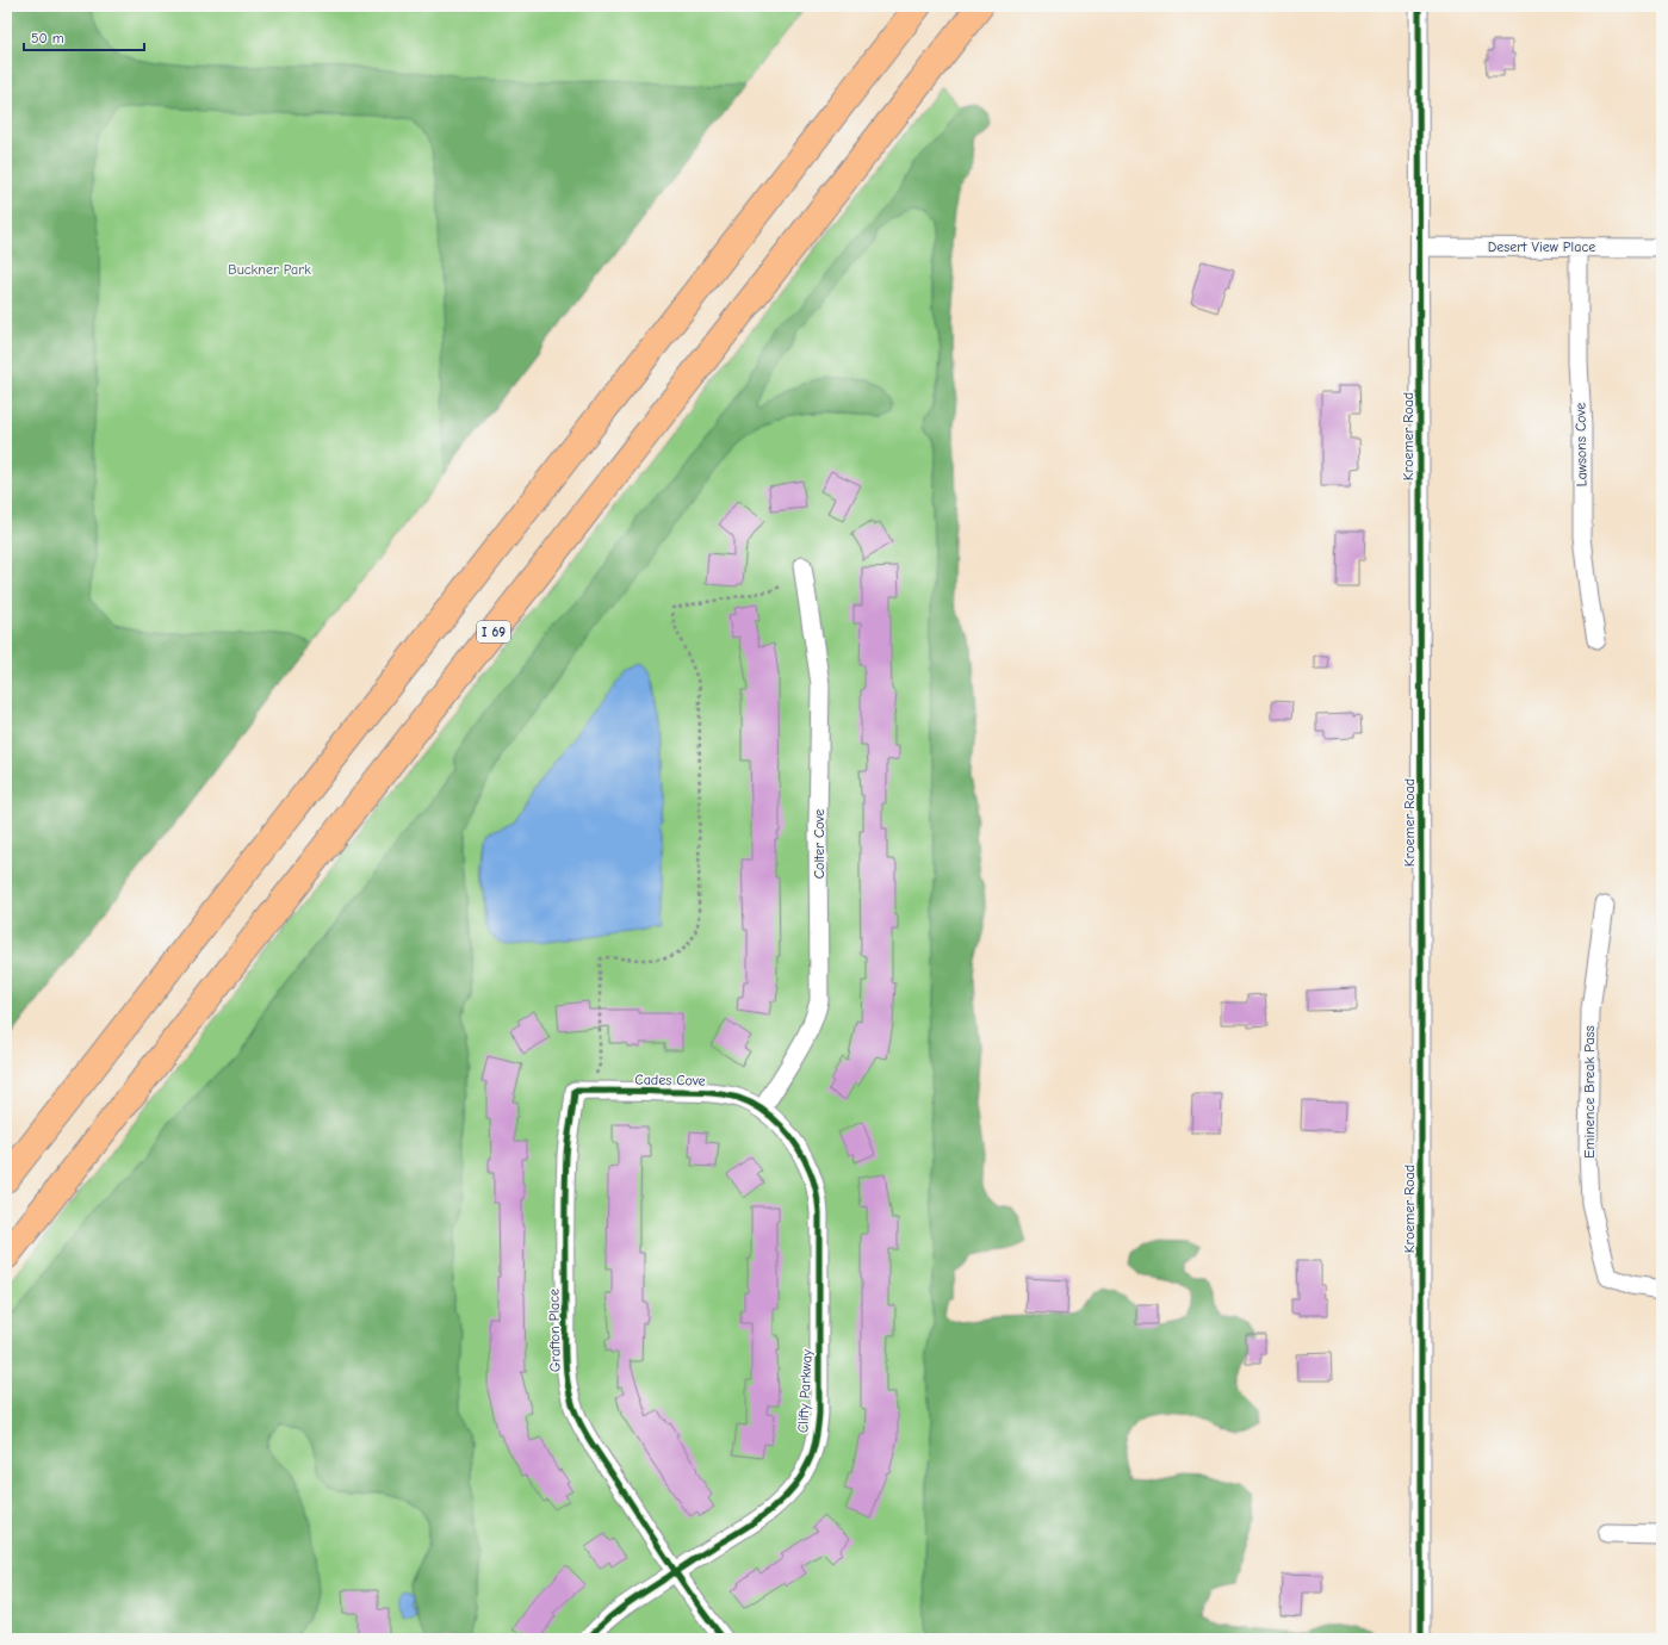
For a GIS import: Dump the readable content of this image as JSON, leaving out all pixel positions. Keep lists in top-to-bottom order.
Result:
{
  "streets": {
    "highway": ["I 69"],
    "street": [
      "Desert View Place",
      "Kroemer Road",
      "Lawsons Cove",
      "Colter Cove",
      "Cades Cove",
      "Eminence Break Pass",
      "Grafton Place",
      "Clifty Parkway"
    ]
  },
  "crossings": [
    ["Desert View Place", "Kroemer Road"],
    ["Desert View Place", "Lawsons Cove"],
    ["Colter Cove", "Cades Cove"],
    ["Colter Cove", "Clifty Parkway"],
    ["Cades Cove", "Grafton Place"],
    ["Cades Cove", "Clifty Parkway"],
    ["Grafton Place", "Clifty Parkway"]
  ],
  "parks": ["Buckner Park"],
  "scale_bar": "50 m"
}
